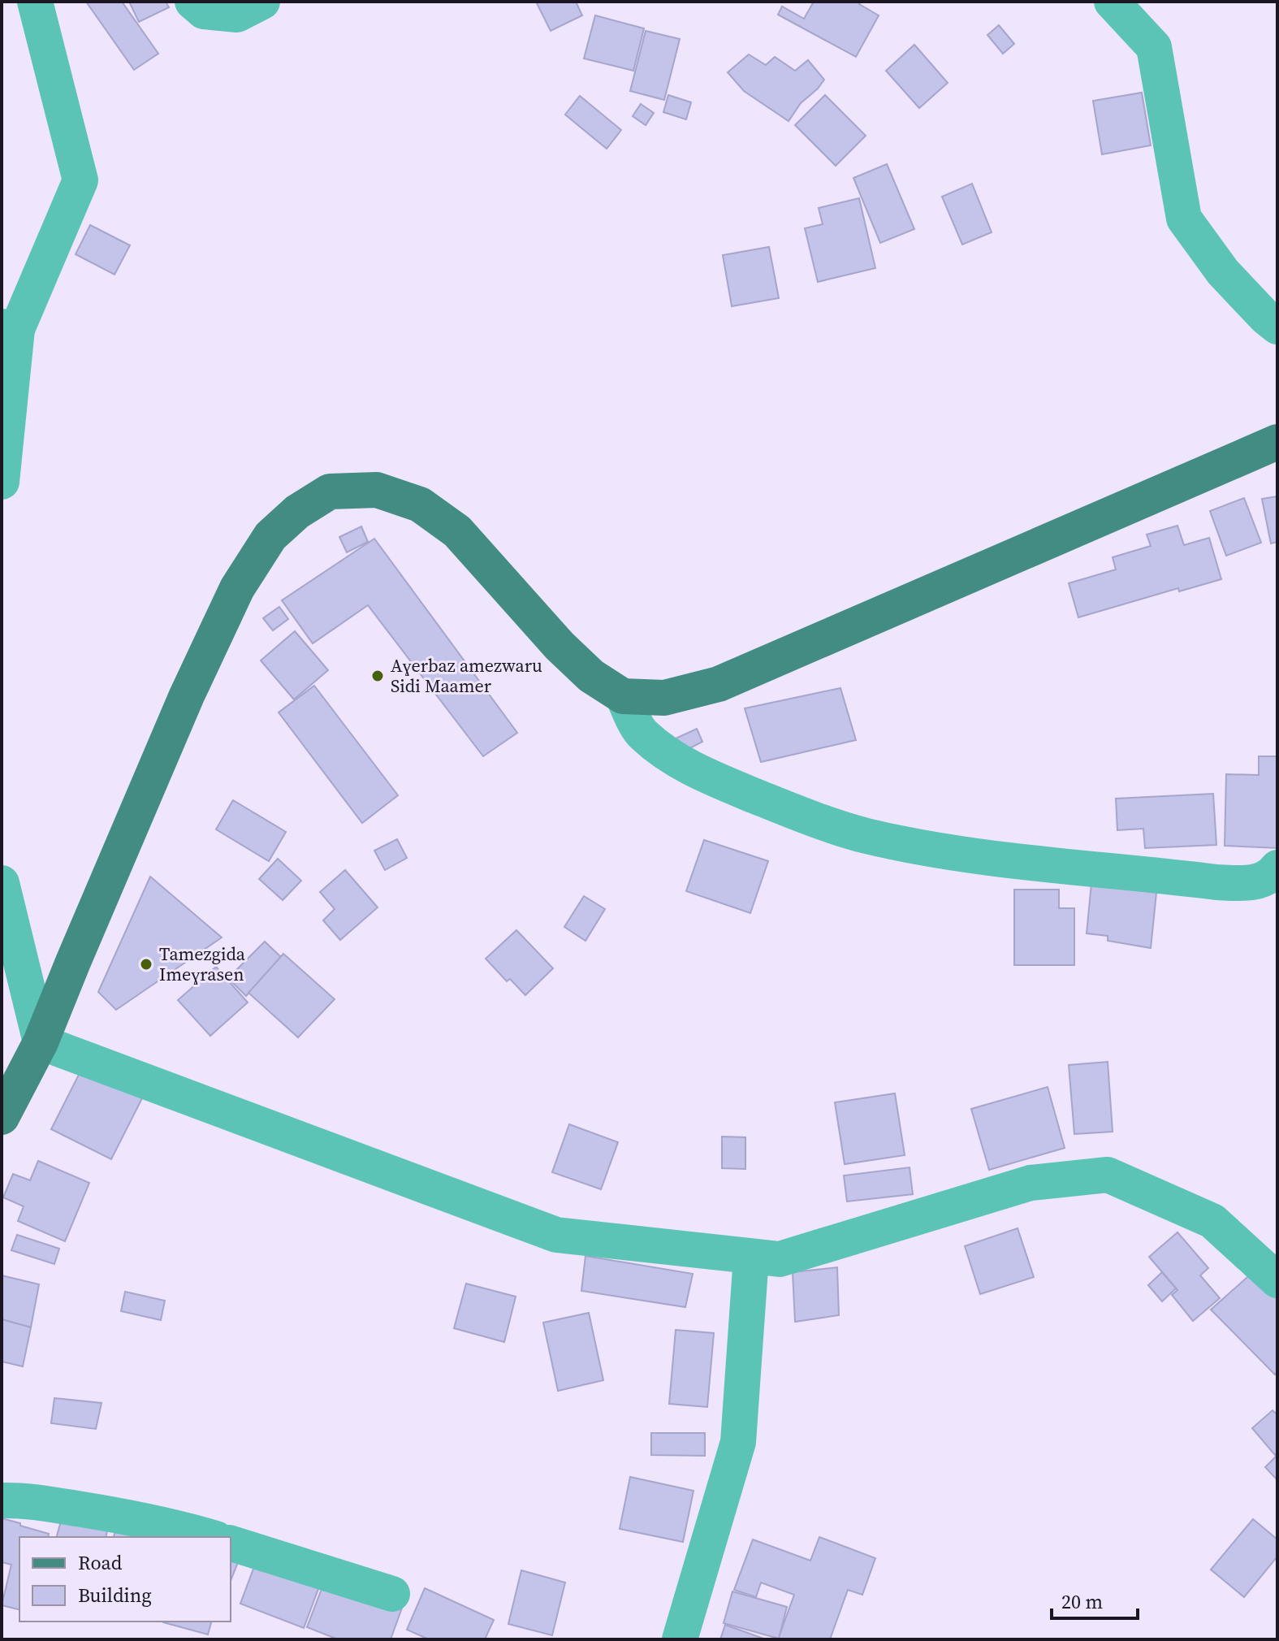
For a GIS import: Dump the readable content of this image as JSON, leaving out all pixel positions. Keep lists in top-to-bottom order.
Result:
{
  "places": ["Aɣerbaz amezwaru Sidi Maamer", "Tamezgida Imeɣrasen"],
  "legend": ["Road", "Building"],
  "scale_bar": "20 m"
}
